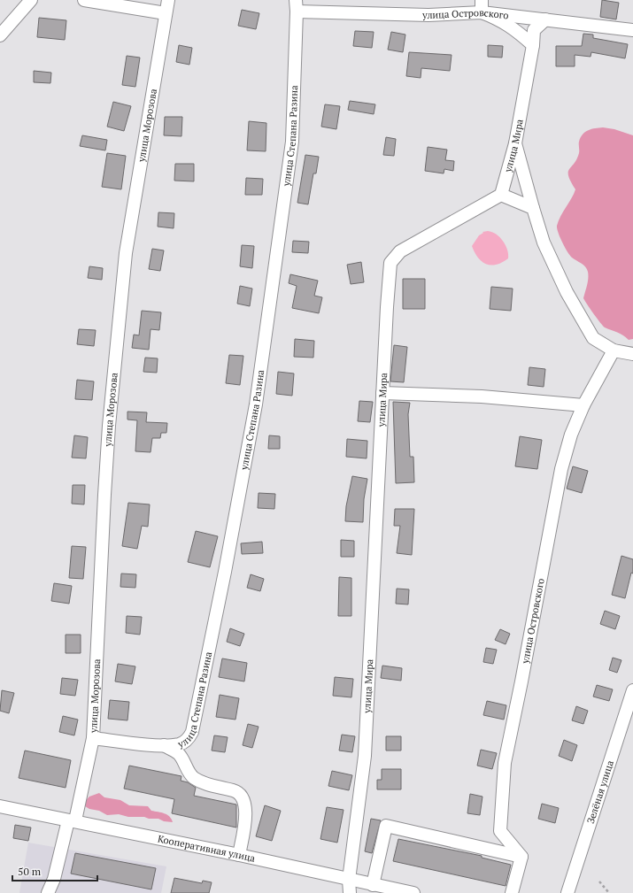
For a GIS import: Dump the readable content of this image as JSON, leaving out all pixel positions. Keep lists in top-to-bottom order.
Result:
{
  "streets": {
    "street": [
      "улица Островского",
      "улица Морозова",
      "улица Степана Разина",
      "улица Мира",
      "Зелёная улица",
      "Кооперативная улица"
    ]
  },
  "crossings": [
    ["улица Островского", "улица Степана Разина"],
    ["улица Островского", "улица Мира"],
    ["улица Морозова", "улица Степана Разина"],
    ["улица Морозова", "Кооперативная улица"],
    ["улица Мира", "Кооперативная улица"]
  ],
  "scale_bar": "50 m"
}
